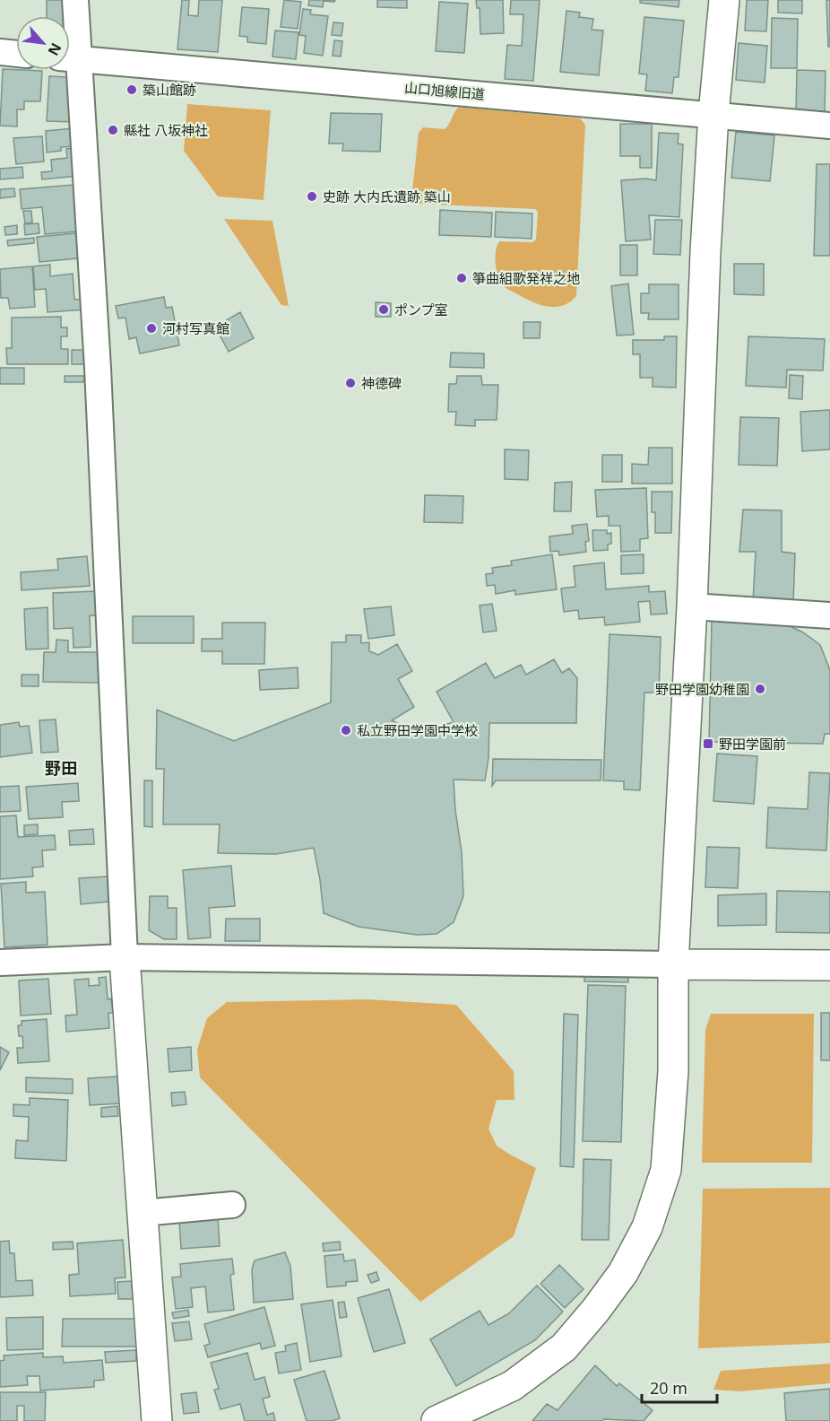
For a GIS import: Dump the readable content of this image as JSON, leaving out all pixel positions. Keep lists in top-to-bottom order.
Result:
{
  "streets": {
    "street": ["山口旭線旧道"]
  },
  "districts": ["野田"],
  "places": {
    "other": [
      "築山館跡",
      "縣社 八坂神社",
      "史跡 大内氏遺跡 築山",
      "箏曲組歌発祥之地",
      "ポンプ室",
      "河村写真館",
      "神德碑",
      "野田学園幼稚園",
      "私立野田学園中学校"
    ],
    "transit": ["野田学園前"]
  },
  "scale_bar": "20 m",
  "north": "bottom right"
}
